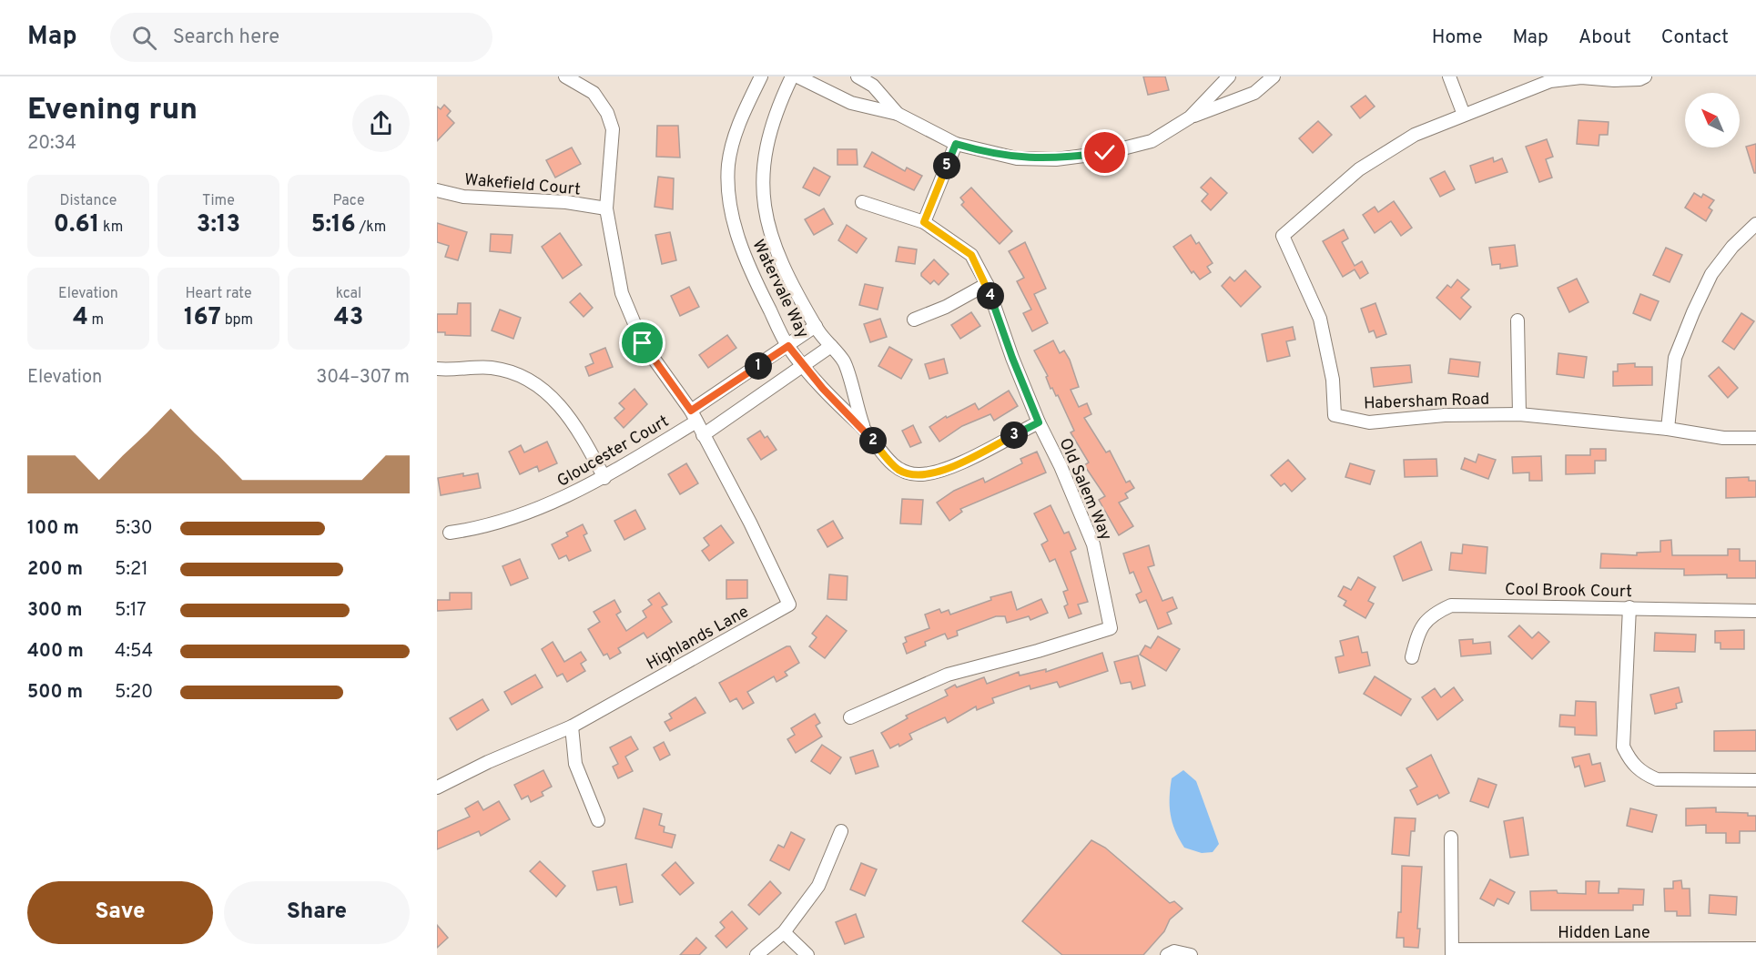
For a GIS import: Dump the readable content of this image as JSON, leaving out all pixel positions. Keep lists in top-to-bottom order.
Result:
{
  "streets": {
    "street": [
      "Wakefield Court",
      "Watervale Way",
      "Habersham Road",
      "Gloucester Court",
      "Old Salem Way",
      "Cool Brook Court",
      "Highlands Lane",
      "Hidden Lane"
    ]
  },
  "crossings": [
    ["Wakefield Court", "Highlands Lane"],
    ["Watervale Way", "Gloucester Court"],
    ["Watervale Way", "Old Salem Way"],
    ["Gloucester Court", "Highlands Lane"]
  ],
  "north": "top left",
  "page": {
    "header": "Map",
    "search": "Search here",
    "nav": [
      "Home",
      "Map",
      "About",
      "Contact"
    ],
    "heading": ["Evening run", "20:34"],
    "pins": [
      "5",
      "4",
      "1",
      "3",
      "2"
    ],
    "stats": [
      ["Distance", "0.61 km"],
      ["Time", "3:13"],
      ["Pace", "5:16 /km"],
      ["Elevation", "4 m"],
      ["Heart rate", "167 bpm"],
      ["kcal", "43"]
    ],
    "chart": ["Elevation", "304–307 m"],
    "list": [
      {
        "name": "100 m",
        "note": "5:30"
      },
      {
        "name": "200 m",
        "note": "5:21"
      },
      {
        "name": "300 m",
        "note": "5:17"
      },
      {
        "name": "400 m",
        "note": "4:54"
      },
      {
        "name": "500 m",
        "note": "5:20"
      }
    ],
    "buttons": ["Save", "Share"]
  }
}
